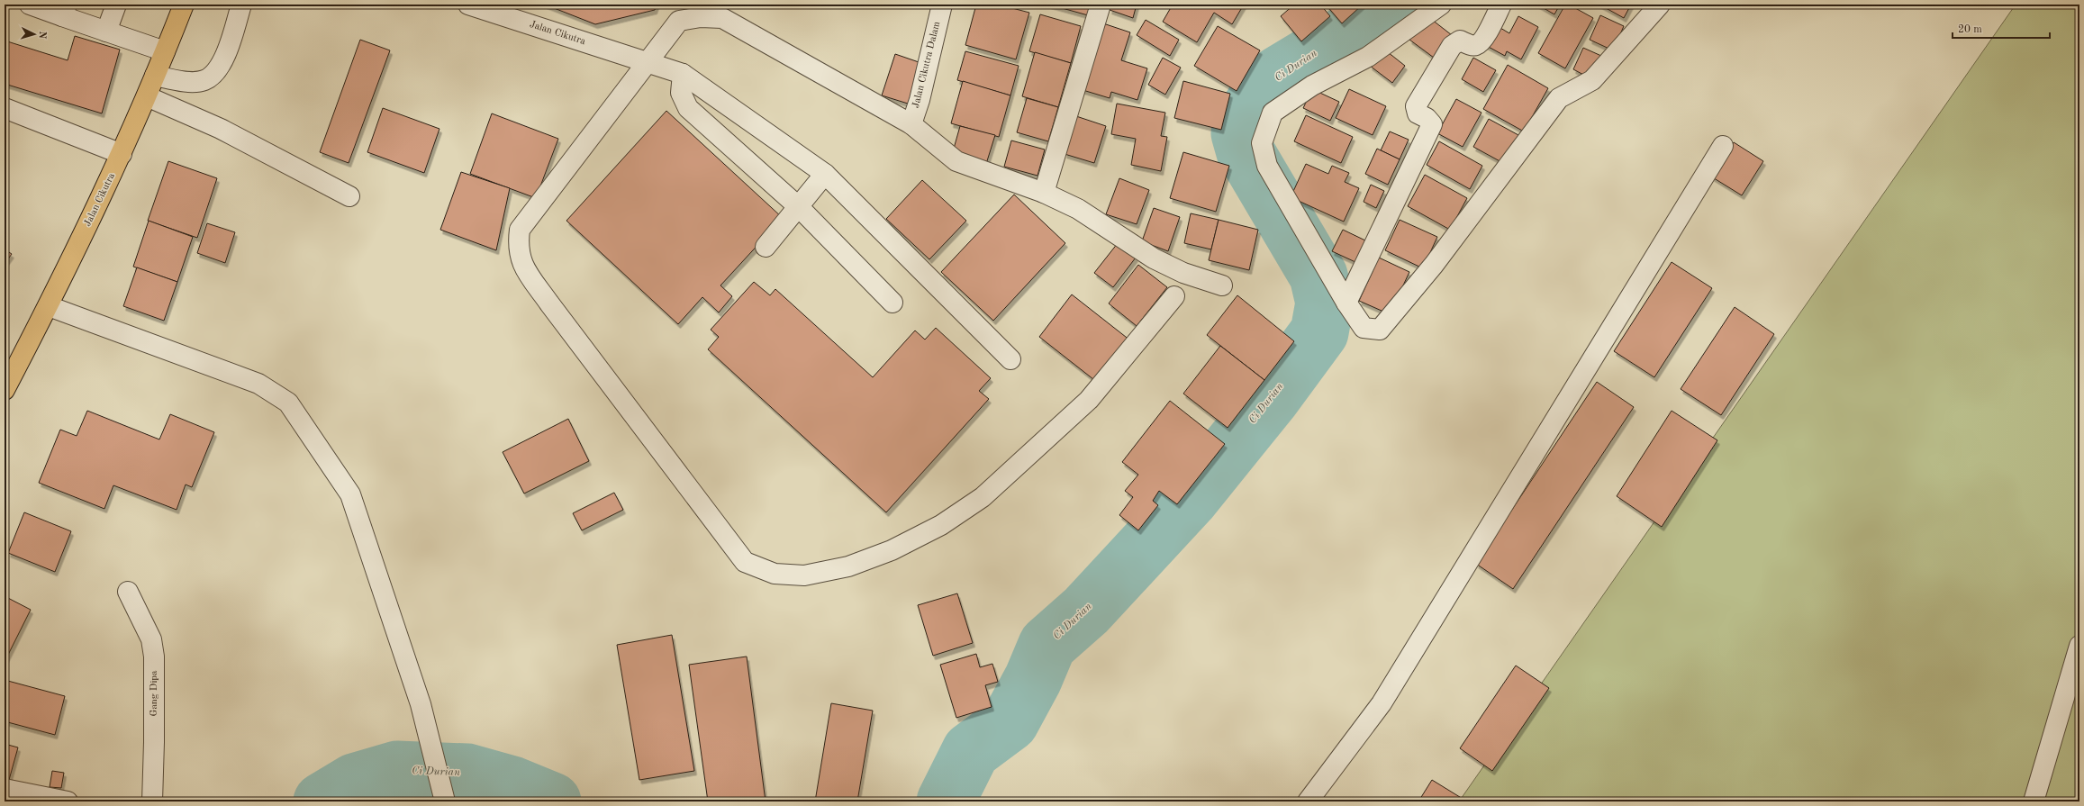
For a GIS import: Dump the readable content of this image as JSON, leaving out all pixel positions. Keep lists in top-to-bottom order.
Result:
{
  "streets": {
    "main road": ["Jalan Cikutra"],
    "street": ["Jalan Cikutra Dalam", "Gang Dipa"]
  },
  "water": ["Ci Durian"],
  "scale_bar": "20 m",
  "north": "right"
}
